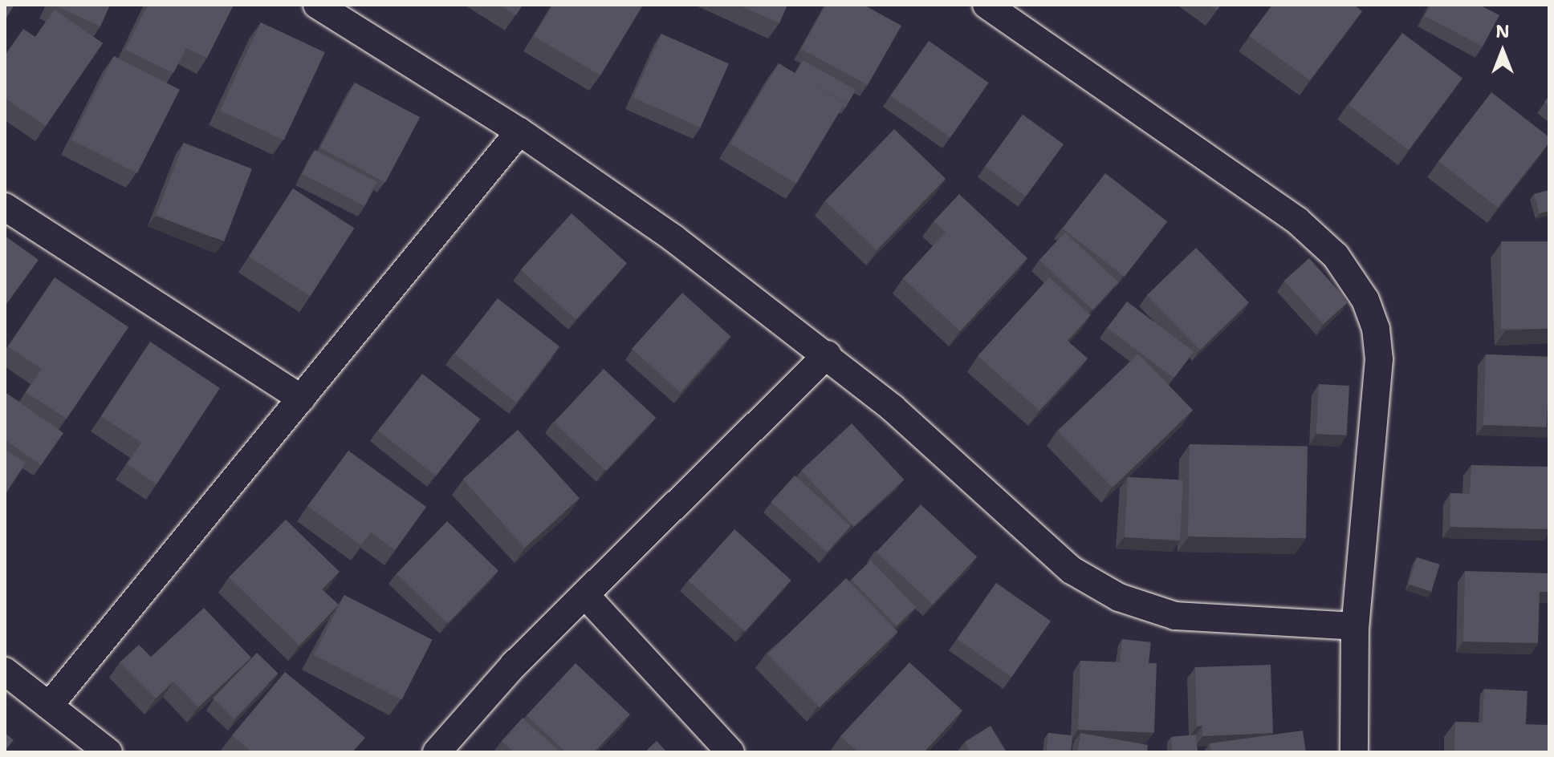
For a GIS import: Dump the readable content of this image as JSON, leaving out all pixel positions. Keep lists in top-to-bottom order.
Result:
{
  "north": "top"
}
